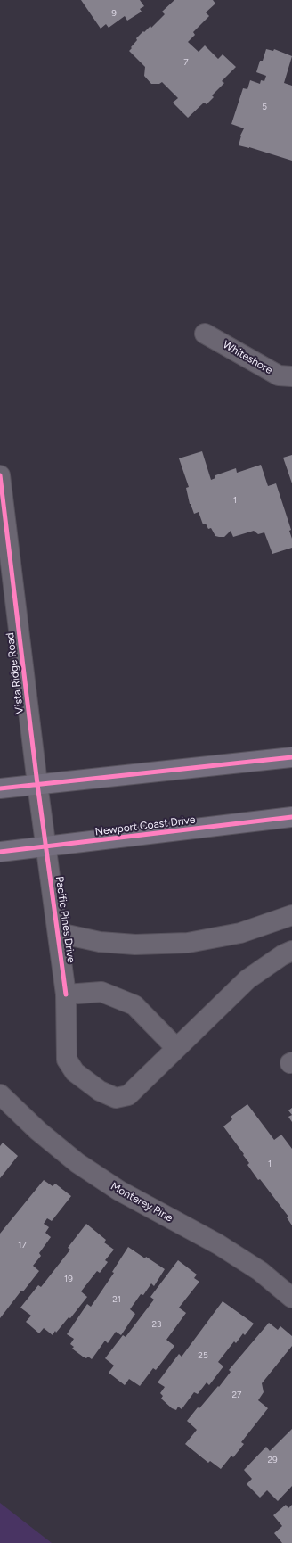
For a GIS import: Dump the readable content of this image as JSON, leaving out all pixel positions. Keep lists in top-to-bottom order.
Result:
{
  "streets": {
    "main road": ["Newport Coast Drive"],
    "street": [
      "Whiteshore",
      "Vista Ridge Road",
      "Pacific Pines Drive",
      "Monterey Pine"
    ]
  },
  "crossings": [
    ["Vista Ridge Road", "Newport Coast Drive"],
    ["Vista Ridge Road", "Pacific Pines Drive"],
    ["Newport Coast Drive", "Pacific Pines Drive"]
  ],
  "house_numbers": [
    "9",
    "7",
    "5",
    "1",
    "1",
    "17",
    "19",
    "21",
    "23",
    "25",
    "27",
    "29"
  ]
}
